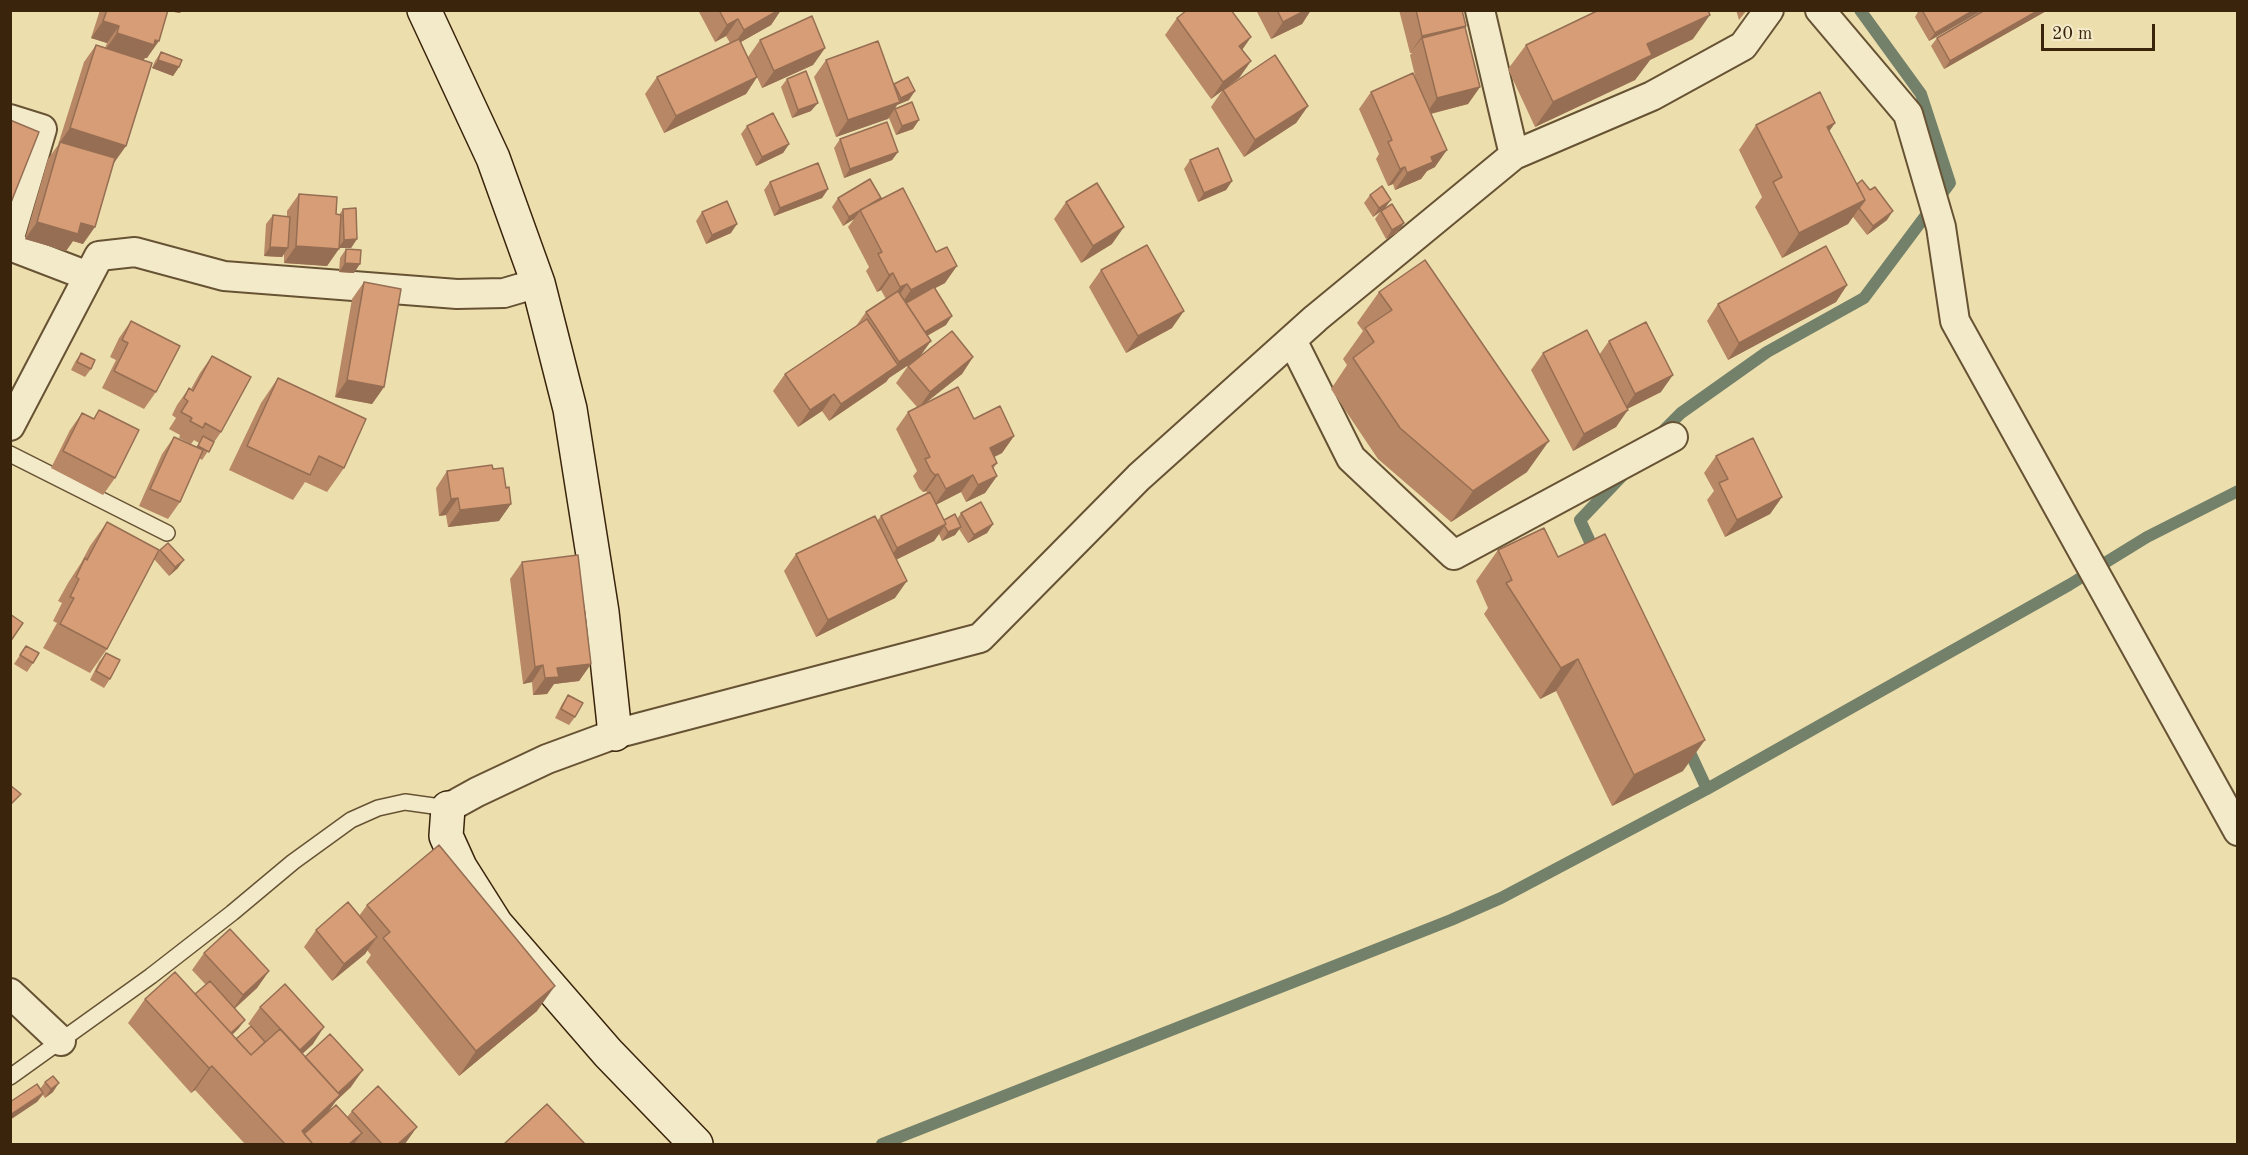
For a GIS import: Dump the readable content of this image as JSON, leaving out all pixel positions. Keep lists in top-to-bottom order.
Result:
{
  "scale_bar": "20 m"
}
